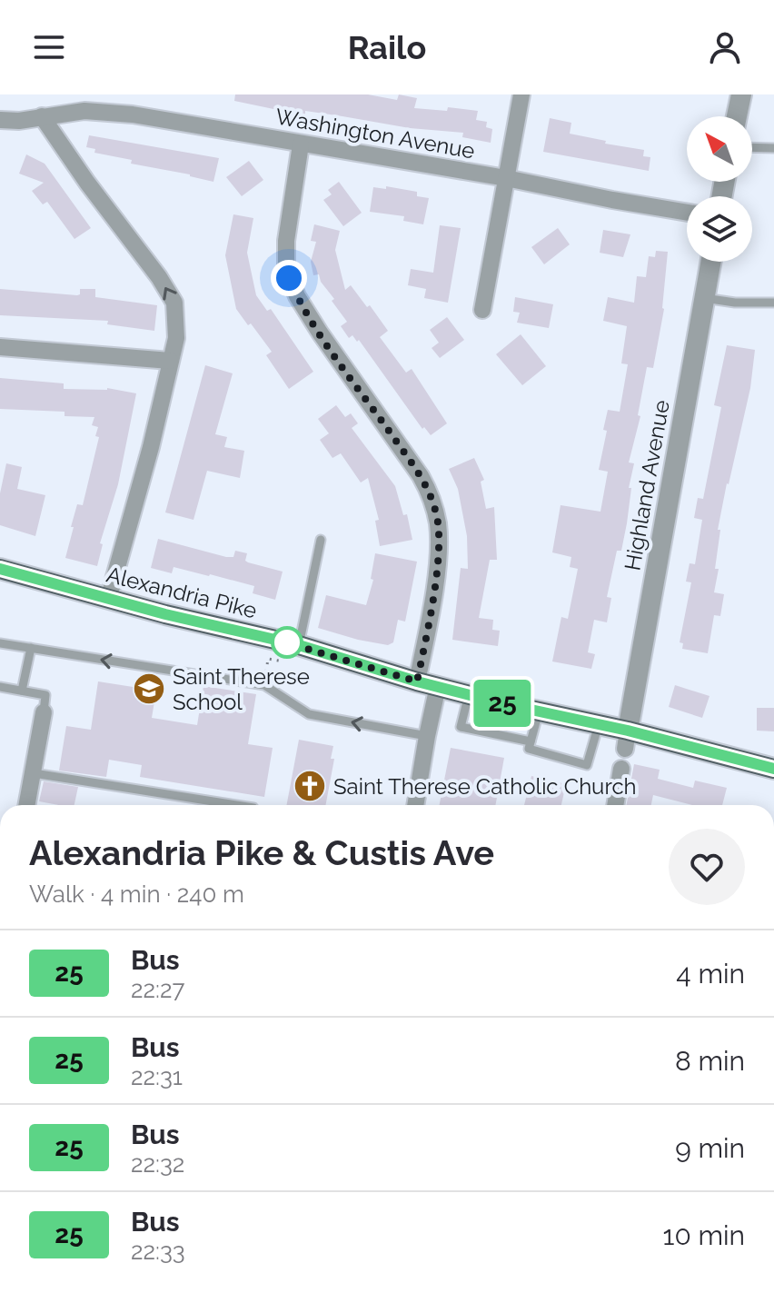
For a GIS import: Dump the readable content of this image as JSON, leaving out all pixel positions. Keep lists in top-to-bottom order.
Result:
{
  "streets": {
    "main road": ["Alexandria Pike"],
    "street": ["Washington Avenue", "Highland Avenue"]
  },
  "crossings": [
    ["Highland Avenue", "Alexandria Pike"]
  ],
  "places": {
    "school or university": ["Saint Therese School"],
    "church": ["Saint Therese Catholic Church"]
  },
  "lines": ["bus line 25"],
  "north": "top left",
  "page": {
    "header": "Railo",
    "on_map": "25",
    "heading": ["Alexandria Pike & Custis Ave", "Walk · 4 min · 240 m"],
    "list": [
      {
        "mark": "25",
        "name": "Bus",
        "note": "22:27",
        "value": "4 min"
      },
      {
        "mark": "25",
        "name": "Bus",
        "note": "22:31",
        "value": "8 min"
      },
      {
        "mark": "25",
        "name": "Bus",
        "note": "22:32",
        "value": "9 min"
      },
      {
        "mark": "25",
        "name": "Bus",
        "note": "22:33",
        "value": "10 min"
      }
    ]
  }
}
